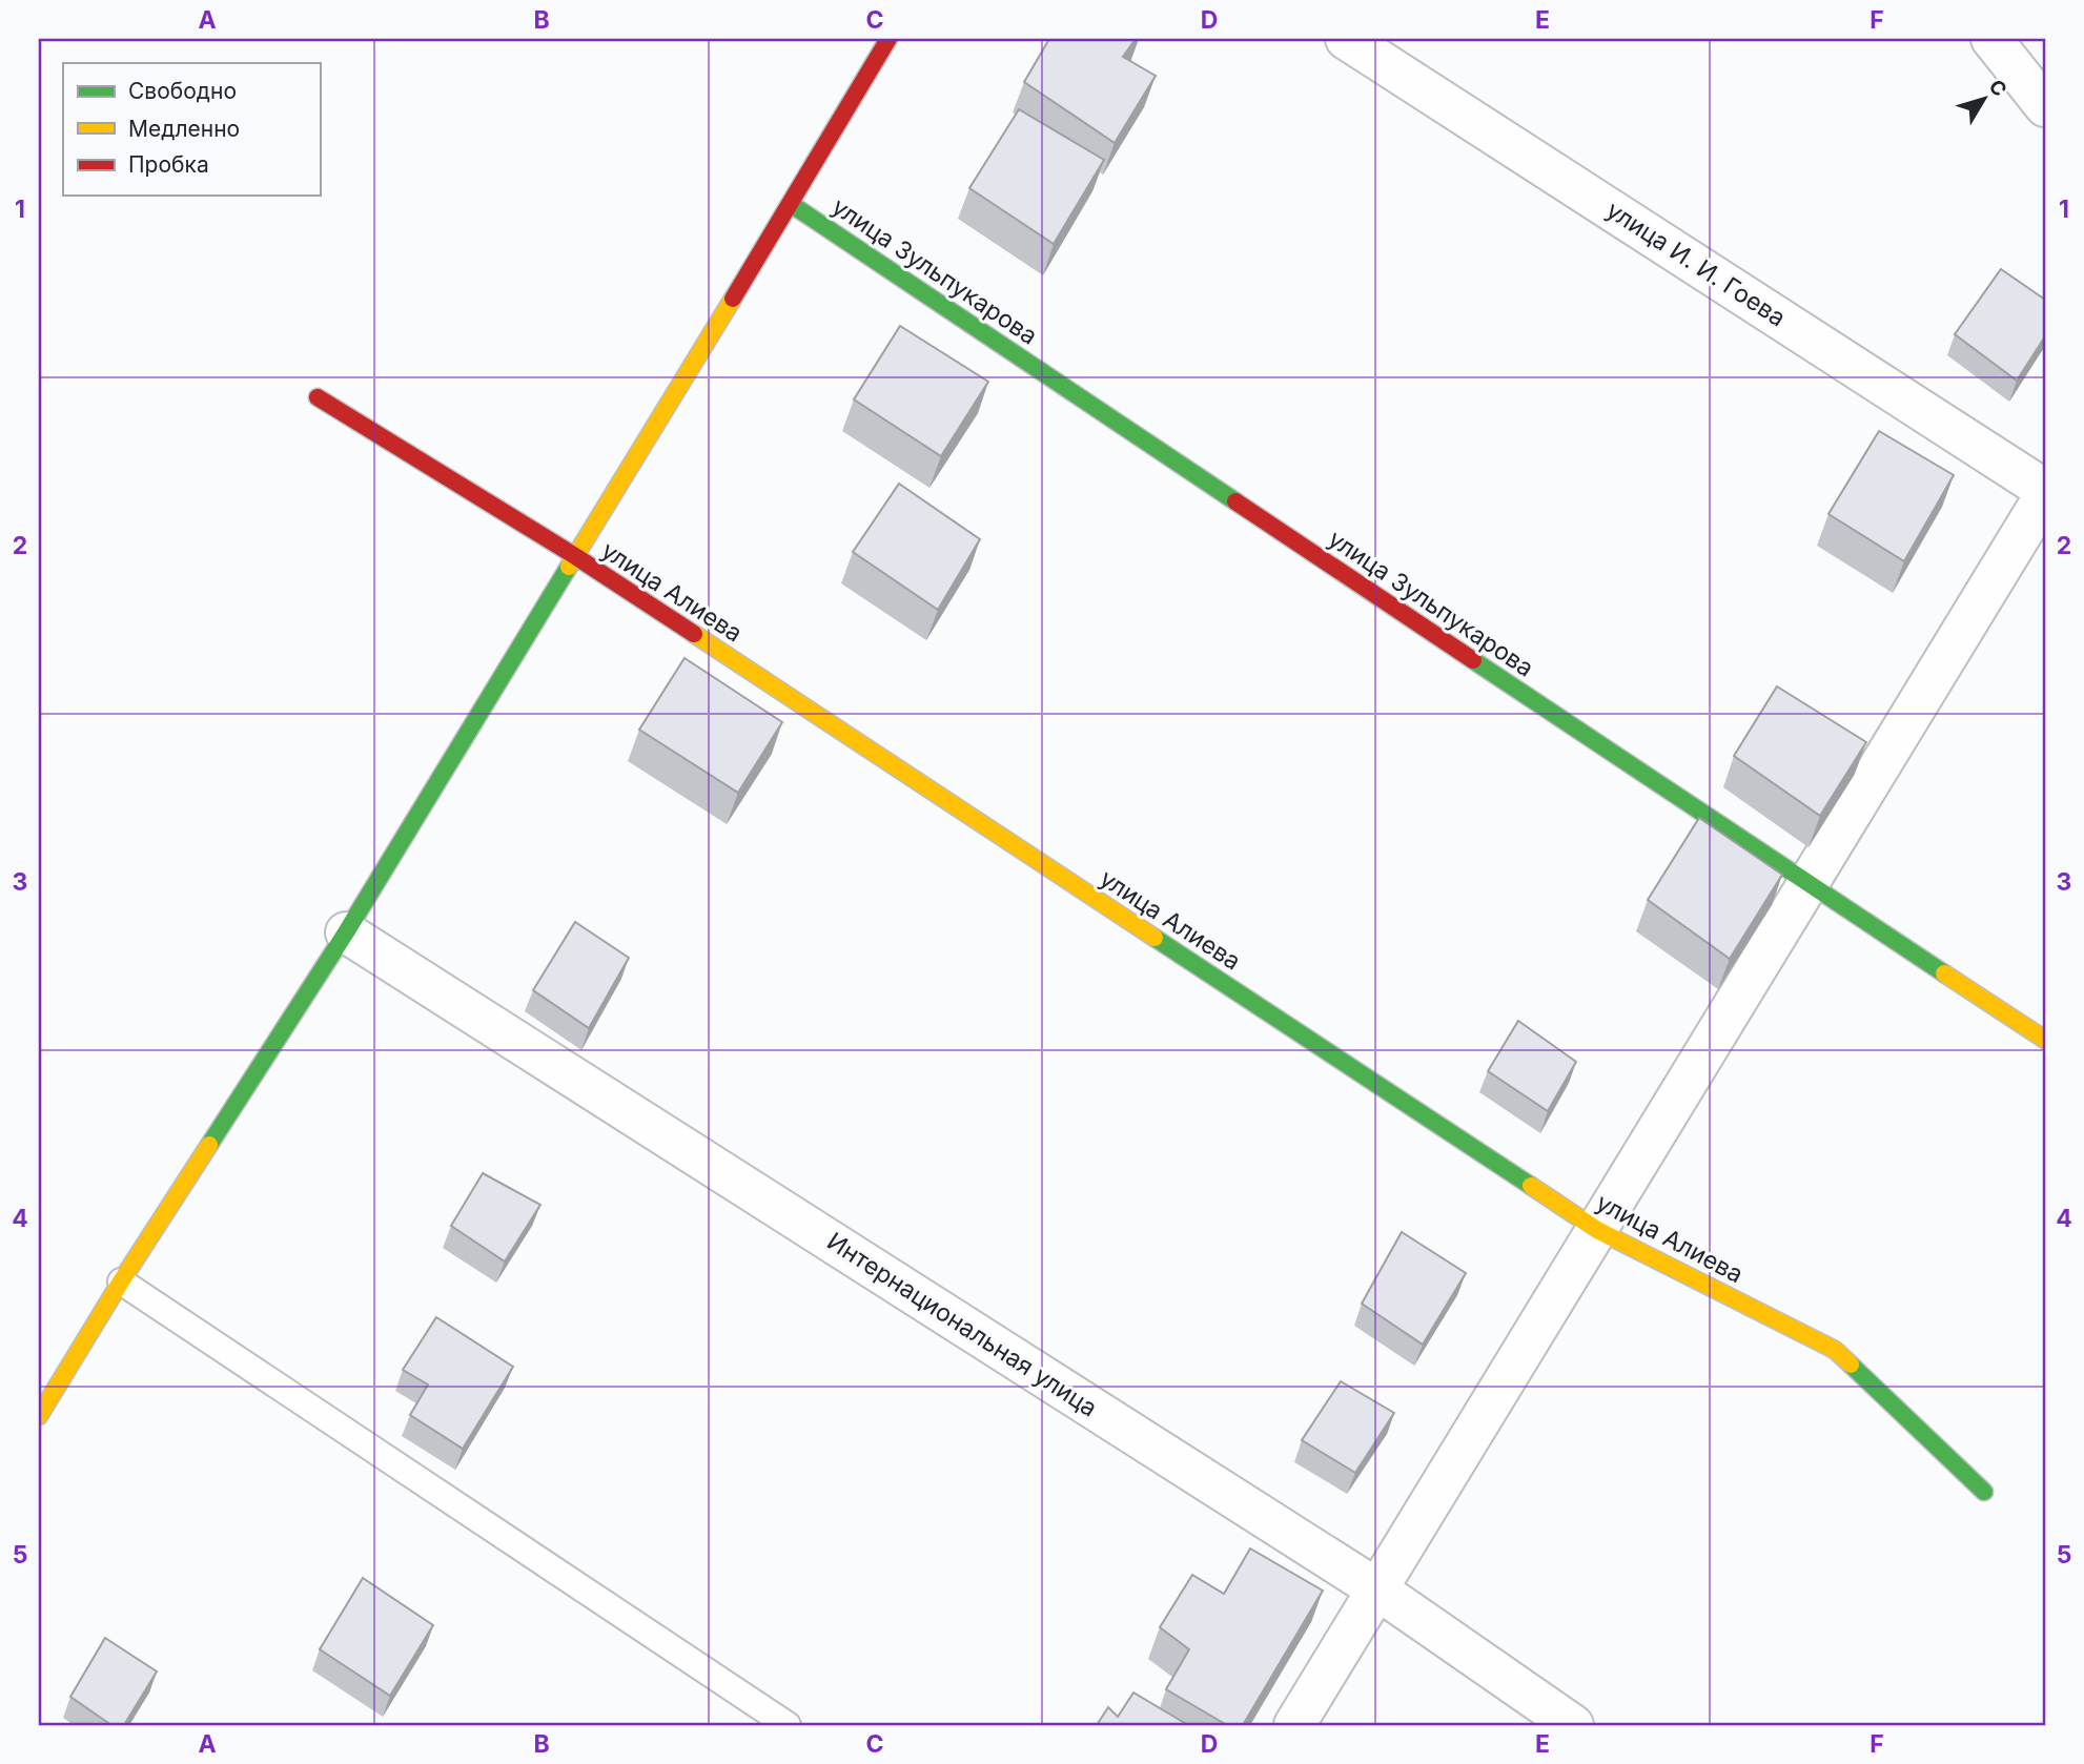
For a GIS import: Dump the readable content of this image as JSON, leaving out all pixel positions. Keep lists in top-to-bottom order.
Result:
{
  "streets": {
    "street": [
      "улица И. И. Гоева",
      "улица Зульпукарова",
      "улица Алиева",
      "Интернациональная улица"
    ]
  },
  "legend": ["Свободно", "Медленно", "Пробка"],
  "north": "top right",
  "grid": {
    "columns": [
      "A",
      "B",
      "C",
      "D",
      "E",
      "F"
    ],
    "rows": [
      "1",
      "2",
      "3",
      "4",
      "5"
    ]
  }
}
